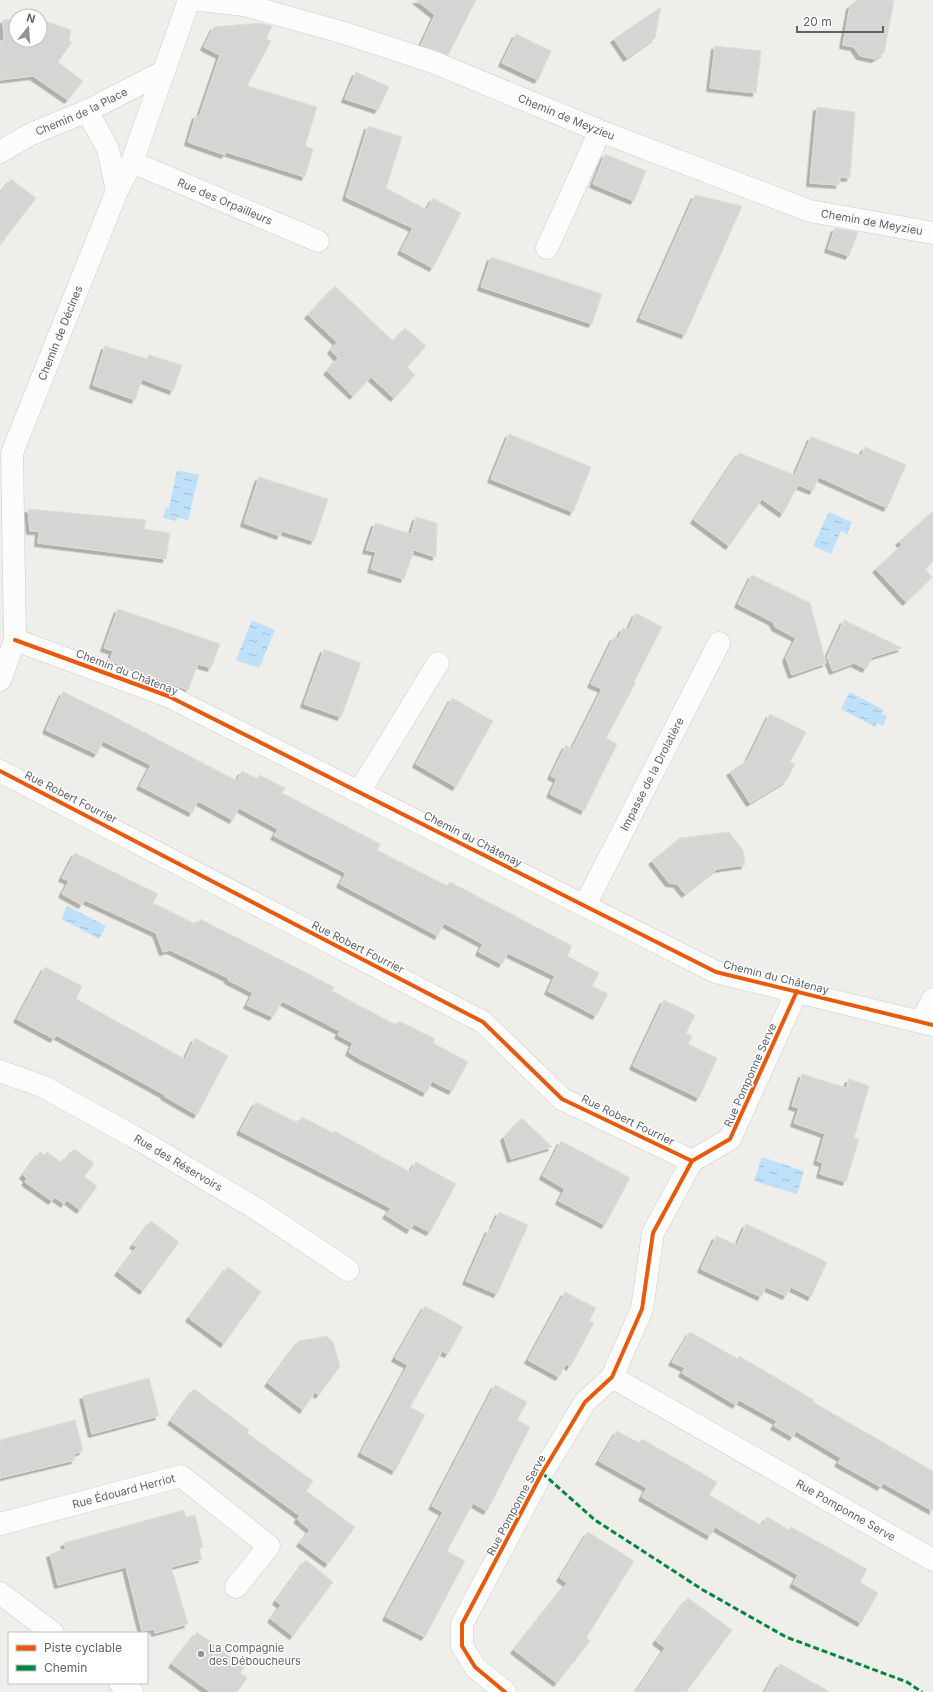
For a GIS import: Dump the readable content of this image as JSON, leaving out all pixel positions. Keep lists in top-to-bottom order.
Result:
{
  "streets": {
    "street": [
      "Chemin de la Place",
      "Chemin de Meyzieu",
      "Rue des Orpailleurs",
      "Chemin de Décines",
      "Chemin du Châtenay",
      "Impasse de la Drolatière",
      "Rue Robert Fourrier",
      "Rue Pomponne Serve",
      "Rue des Réservoirs",
      "Rue Édouard Herriot"
    ]
  },
  "crossings": [
    ["Chemin de la Place", "Chemin de Décines"],
    ["Rue des Orpailleurs", "Chemin de Décines"],
    ["Chemin de Décines", "Chemin du Châtenay"],
    ["Chemin du Châtenay", "Impasse de la Drolatière"],
    ["Chemin du Châtenay", "Rue Pomponne Serve"],
    ["Rue Robert Fourrier", "Rue Pomponne Serve"]
  ],
  "places": ["La Compagnie des Déboucheurs"],
  "legend": ["Piste cyclable", "Chemin"],
  "scale_bar": "20 m",
  "north": "top"
}
